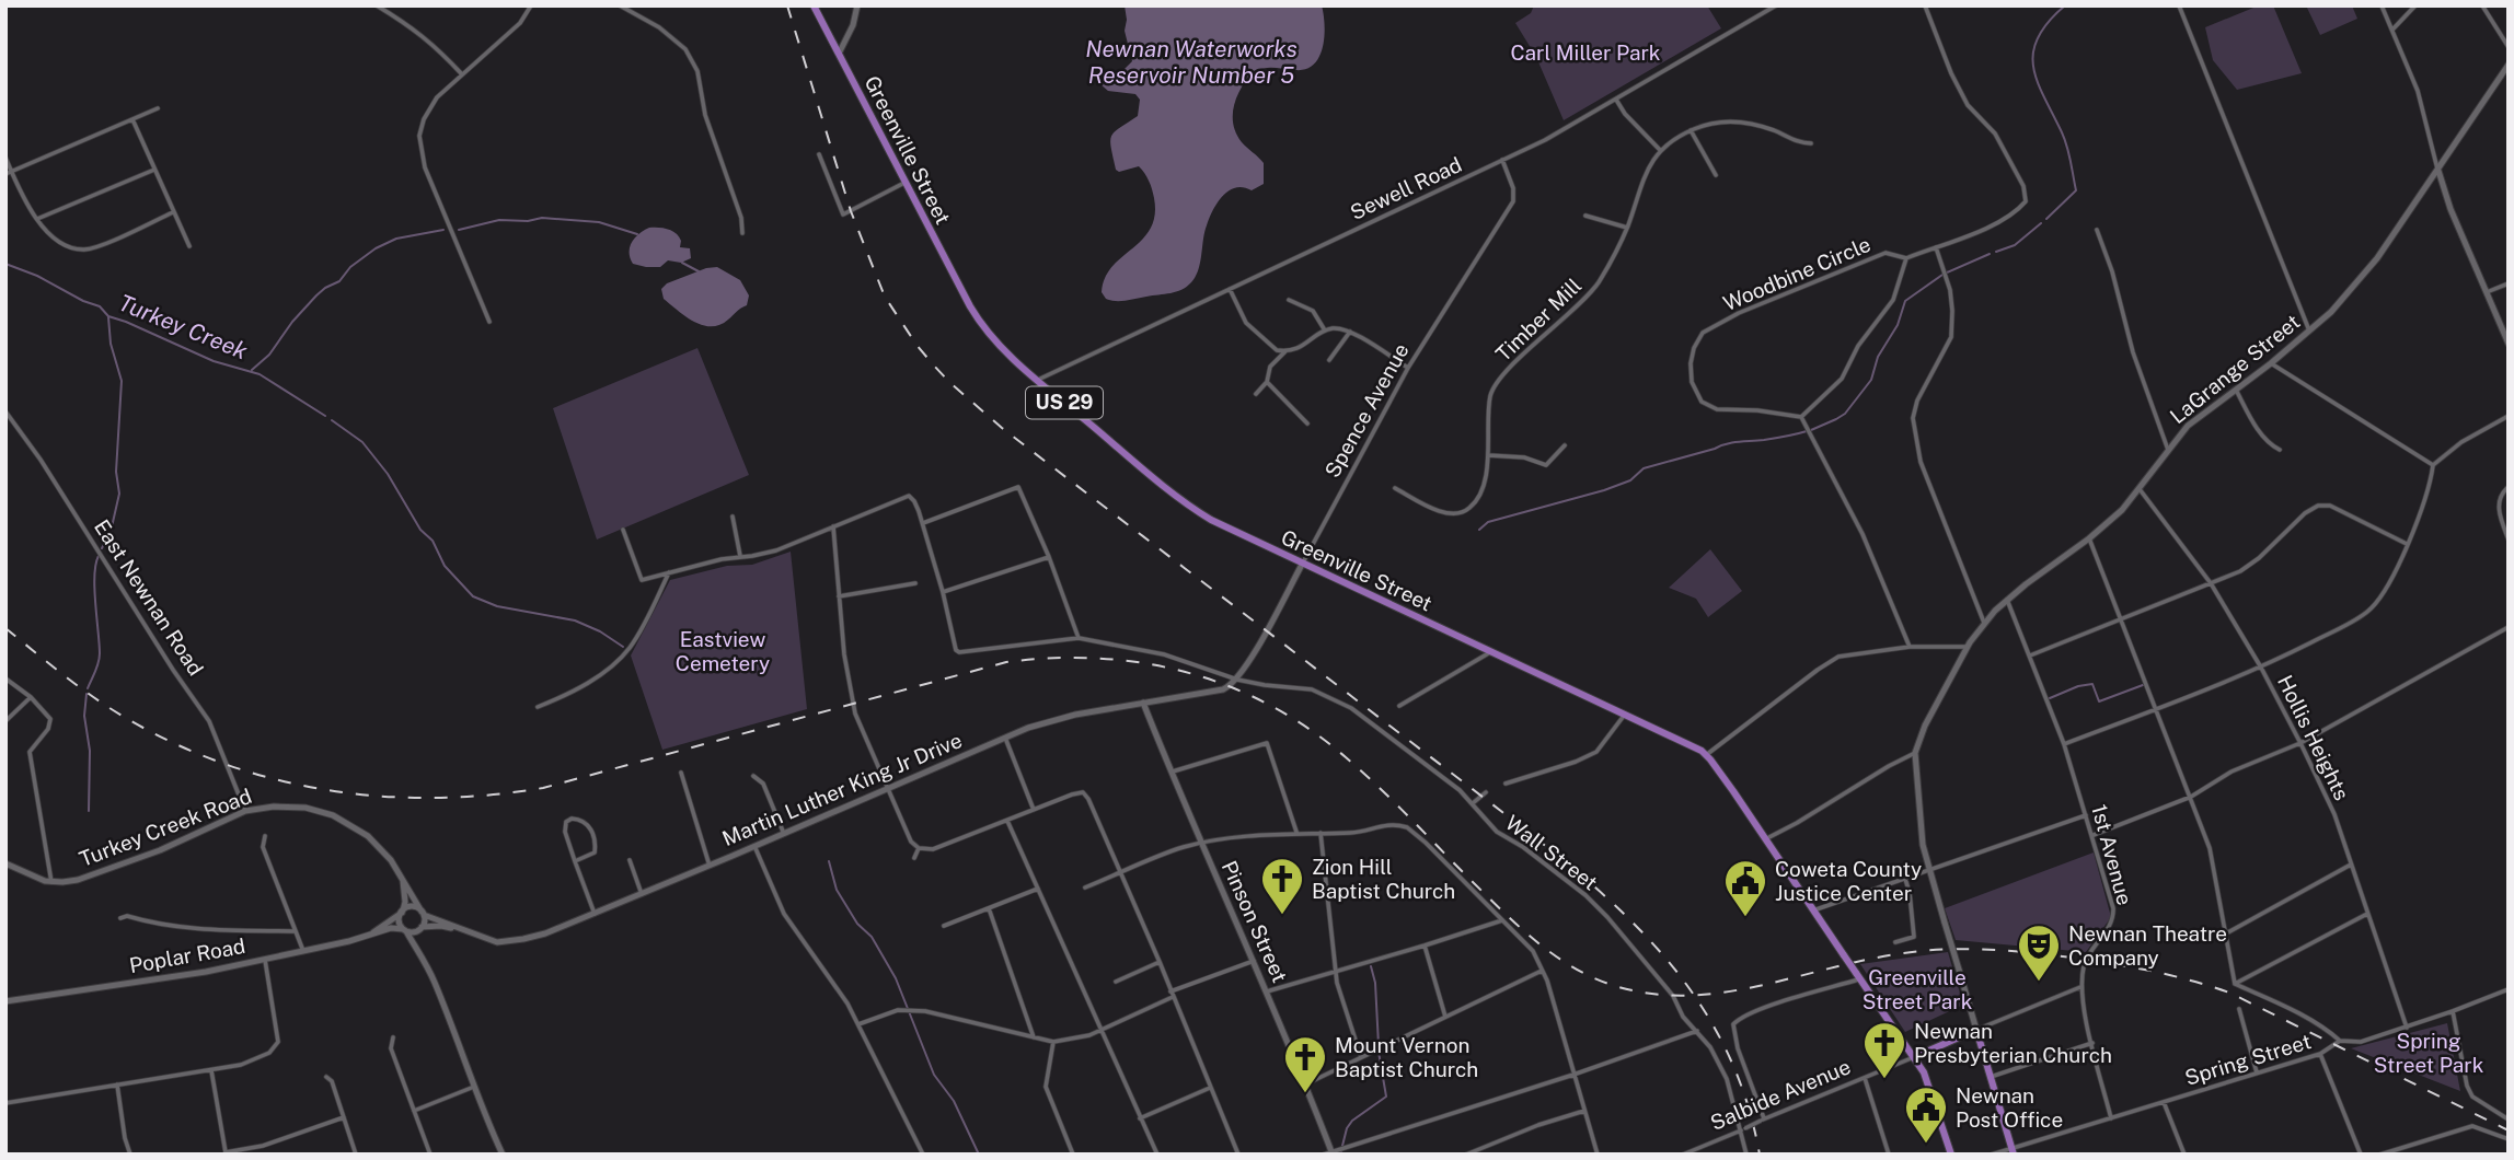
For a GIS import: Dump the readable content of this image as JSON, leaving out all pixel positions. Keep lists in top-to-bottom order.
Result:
{
  "streets": {
    "main road": [
      "Greenville Street",
      "LaGrange Street",
      "US 29",
      "Salbide Avenue"
    ],
    "street": [
      "Sewell Road",
      "Woodbine Circle",
      "Timber Mill",
      "Spence Avenue",
      "East Newnan Road",
      "Hollis Heights",
      "Martin Luther King Jr Drive",
      "Turkey Creek Road",
      "Wall Street",
      "1st Avenue",
      "Pinson Street",
      "Poplar Road",
      "Spring Street"
    ]
  },
  "crossings": [
    ["Greenville Street", "Sewell Road"],
    ["Greenville Street", "US 29"],
    ["Greenville Street", "Spence Avenue"],
    ["Greenville Street", "Salbide Avenue"],
    ["Sewell Road", "Spence Avenue"],
    ["LaGrange Street", "Hollis Heights"],
    ["LaGrange Street", "1st Avenue"],
    ["LaGrange Street", "Spring Street"],
    ["LaGrange Street", "Salbide Avenue"],
    ["US 29", "Salbide Avenue"],
    ["Spence Avenue", "Martin Luther King Jr Drive"],
    ["Spence Avenue", "Wall Street"],
    ["East Newnan Road", "Turkey Creek Road"],
    ["Hollis Heights", "Spring Street"],
    ["Martin Luther King Jr Drive", "Turkey Creek Road"],
    ["Martin Luther King Jr Drive", "Wall Street"],
    ["Martin Luther King Jr Drive", "Pinson Street"],
    ["Martin Luther King Jr Drive", "Poplar Road"],
    ["Turkey Creek Road", "Poplar Road"],
    ["Wall Street", "Salbide Avenue"]
  ],
  "water": ["Newnan Waterworks Reservoir Number 5", "Turkey Creek"],
  "parks": [
    "Carl Miller Park",
    "Eastview Cemetery",
    "Greenville Street Park",
    "Spring Street Park"
  ],
  "places": {
    "church": ["Zion Hill Baptist Church", "Newnan Presbyterian Church", "Mount Vernon Baptist Church"],
    "public building": ["Coweta County Justice Center", "Newnan Post Office"],
    "theatre": ["Newnan Theatre Company"]
  }
}
